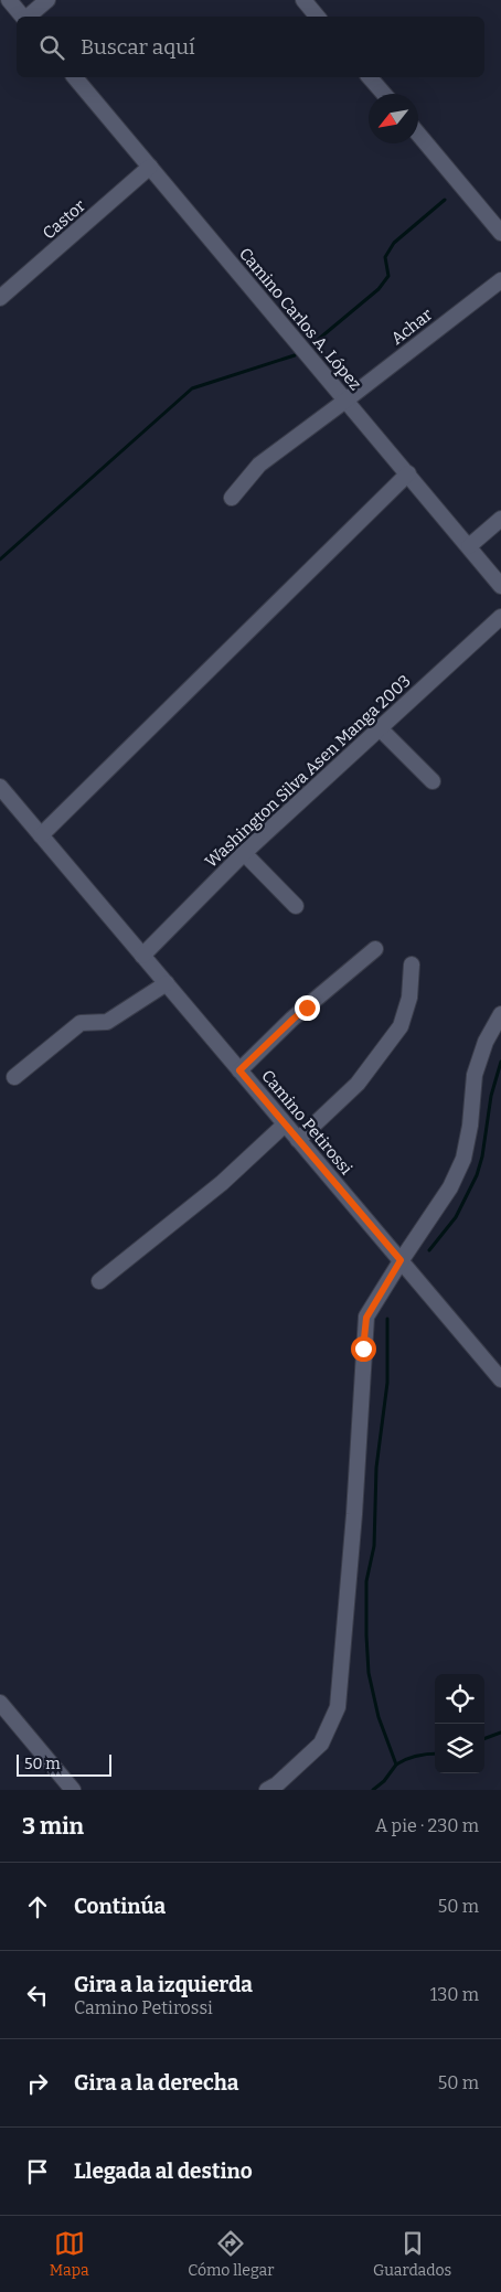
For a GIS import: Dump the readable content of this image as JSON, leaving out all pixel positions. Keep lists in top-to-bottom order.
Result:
{
  "streets": {
    "street": [
      "Castor",
      "Camino Carlos A. López",
      "Achar",
      "Washington Silva Asen Manga 2003",
      "Camino Petirossi"
    ]
  },
  "crossings": [
    ["Castor", "Camino Carlos A. López"],
    ["Camino Carlos A. López", "Achar"],
    ["Washington Silva Asen Manga 2003", "Camino Petirossi"]
  ],
  "scale_bar": "50 m",
  "north": "bottom left",
  "page": {
    "search": "Buscar aquí",
    "scale": "50 m",
    "heading": ["3 min", "A pie · 230 m"],
    "list": [
      ["Continúa", "50 m"],
      ["Gira a la izquierda", "Camino Petirossi", "130 m"],
      ["Gira a la derecha", "50 m"],
      "Llegada al destino"
    ],
    "nav": ["Mapa", "Cómo llegar", "Guardados"]
  }
}
